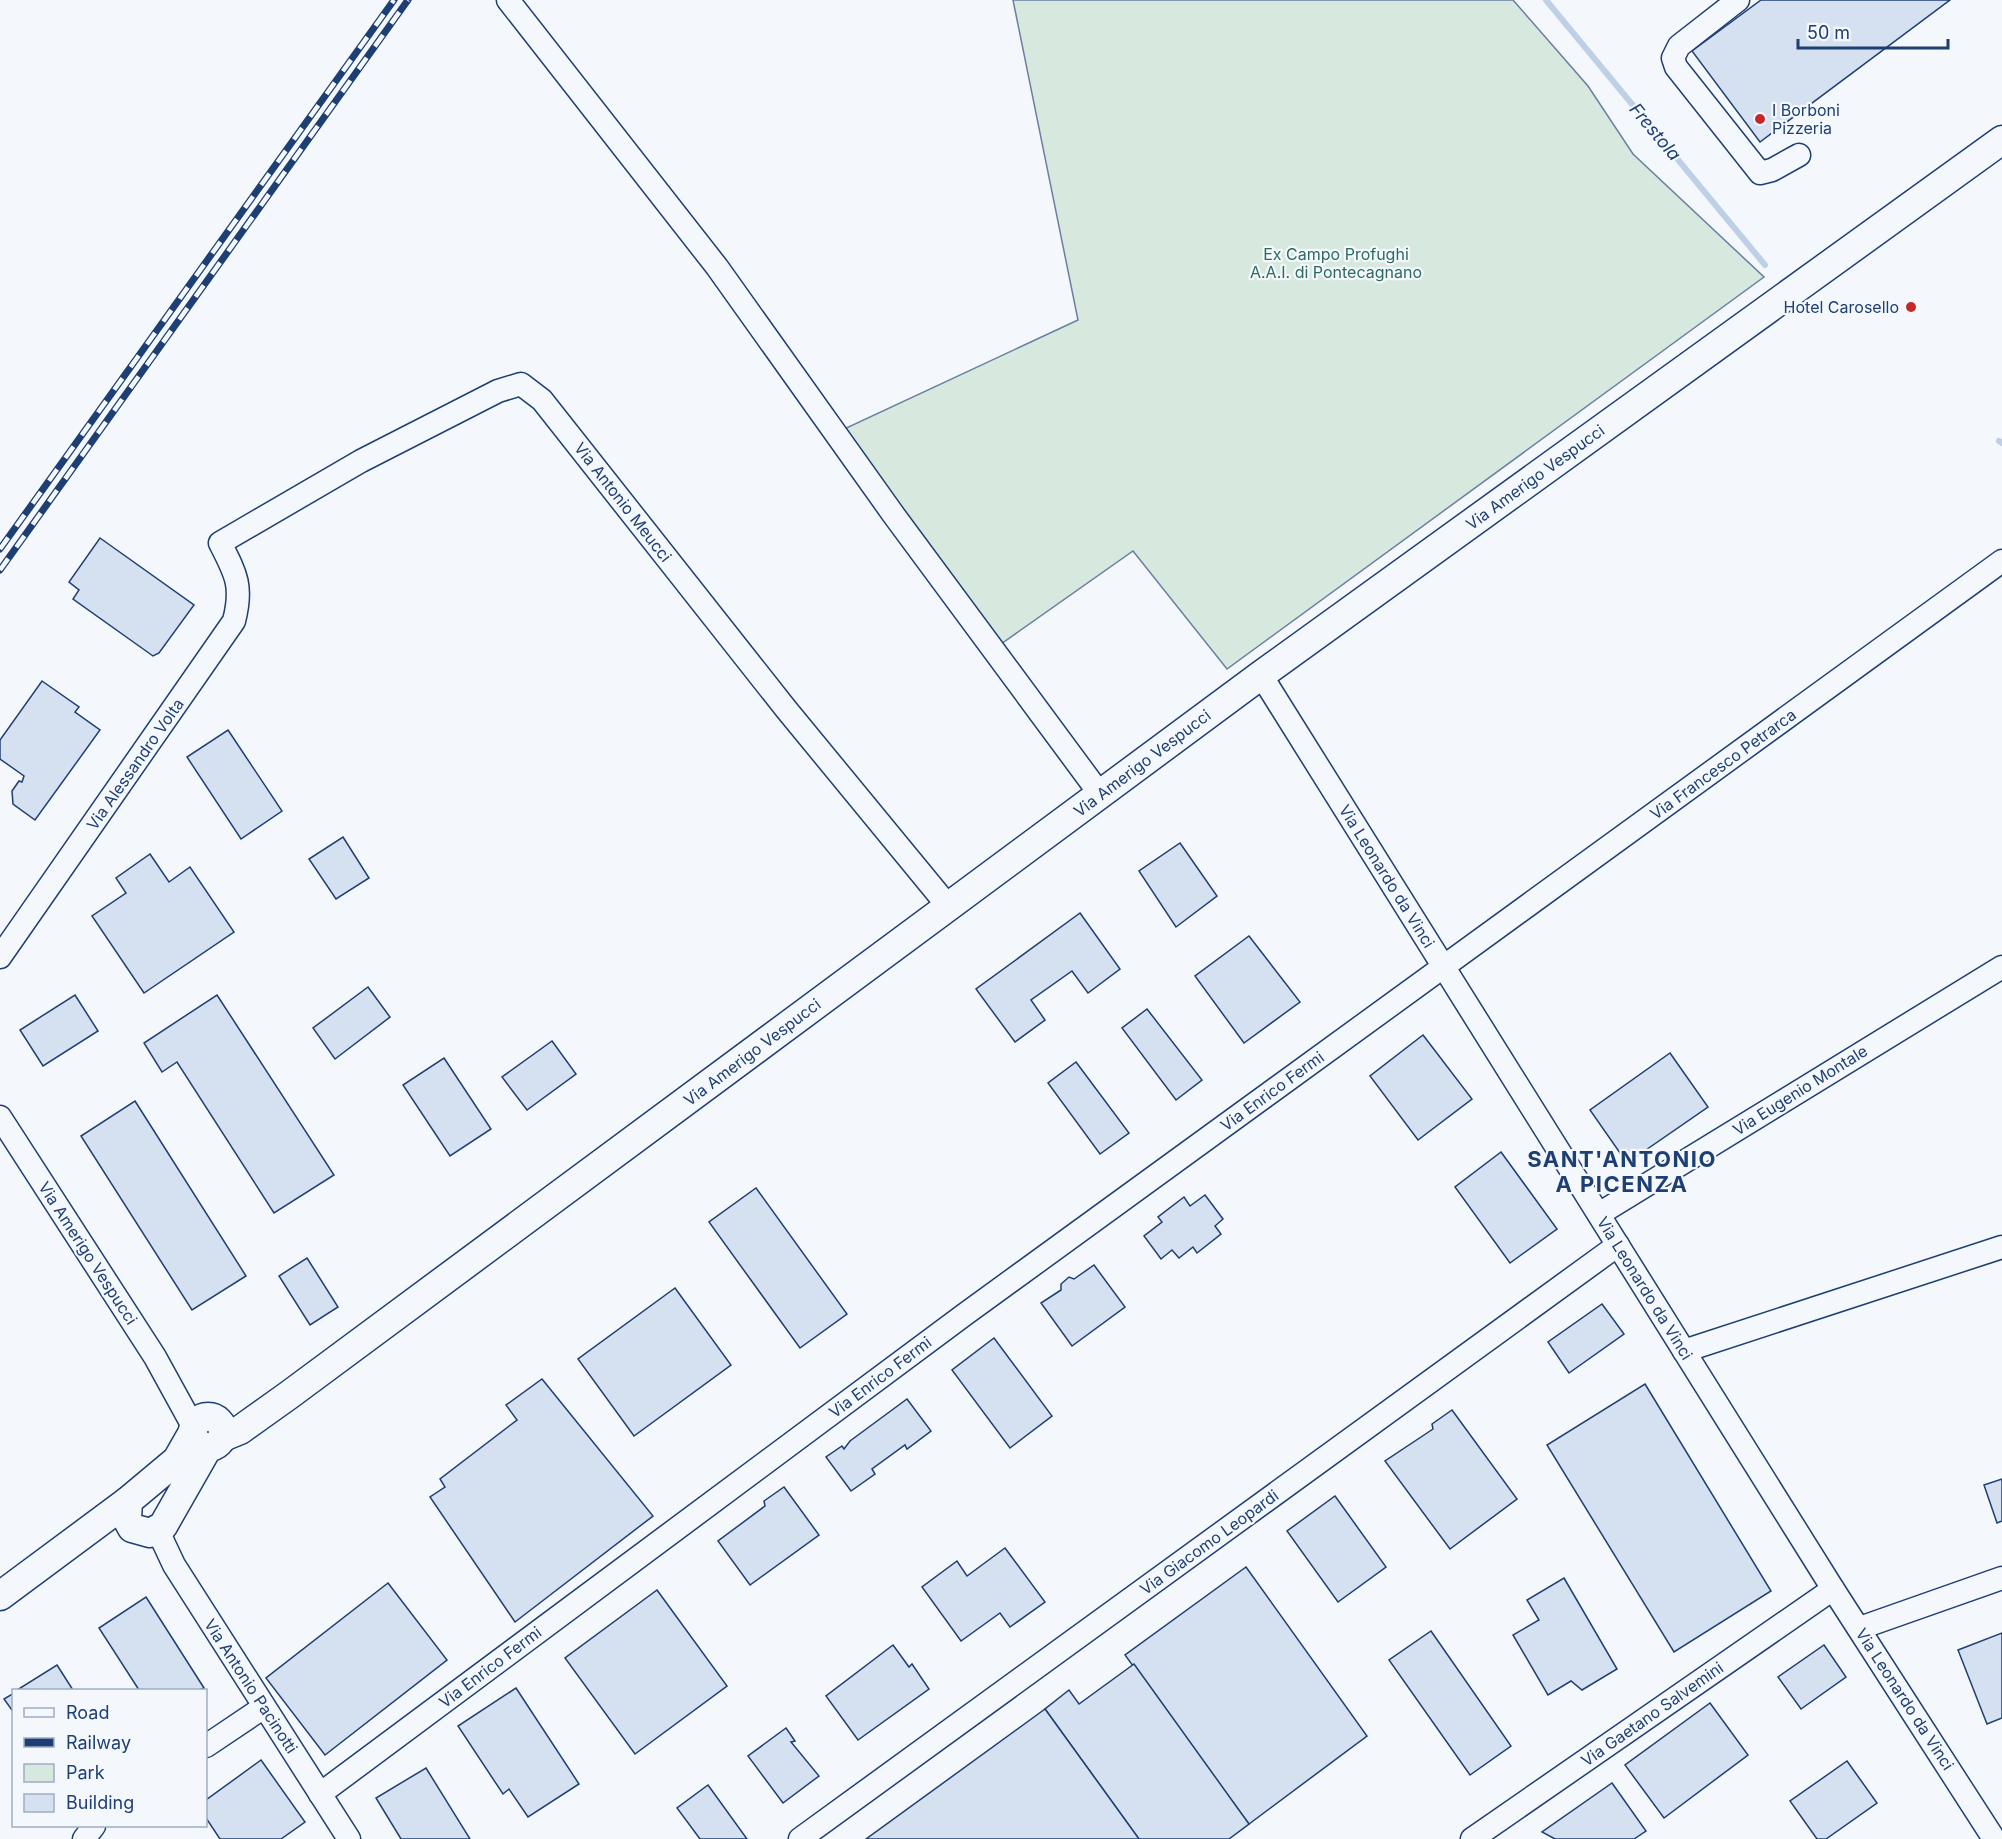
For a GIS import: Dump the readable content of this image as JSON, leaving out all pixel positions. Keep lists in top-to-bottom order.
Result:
{
  "streets": {
    "main road": ["Via Amerigo Vespucci"],
    "street": [
      "Via Antonio Meucci",
      "Via Alessandro Volta",
      "Via Francesco Petrarca",
      "Via Leonardo da Vinci",
      "Via Eugenio Montale",
      "Via Enrico Fermi",
      "Via Giacomo Leopardi",
      "Via Antonio Pacinotti",
      "Via Gaetano Salvemini"
    ]
  },
  "crossings": [
    ["Via Amerigo Vespucci", "Via Antonio Meucci"],
    ["Via Amerigo Vespucci", "Via Leonardo da Vinci"],
    ["Via Antonio Meucci", "Via Alessandro Volta"],
    ["Via Francesco Petrarca", "Via Leonardo da Vinci"],
    ["Via Francesco Petrarca", "Via Enrico Fermi"],
    ["Via Leonardo da Vinci", "Via Eugenio Montale"],
    ["Via Leonardo da Vinci", "Via Enrico Fermi"],
    ["Via Leonardo da Vinci", "Via Giacomo Leopardi"],
    ["Via Leonardo da Vinci", "Via Gaetano Salvemini"],
    ["Via Enrico Fermi", "Via Antonio Pacinotti"]
  ],
  "districts": ["SANT'ANTONIO A PICENZA"],
  "water": ["Frestola"],
  "parks": ["Ex Campo Profughi A.A.I. di Pontecagnano"],
  "places": ["I Borboni Pizzeria", "Hotel Carosello"],
  "legend": [
    "Road",
    "Railway",
    "Park",
    "Building"
  ],
  "scale_bar": "50 m"
}
